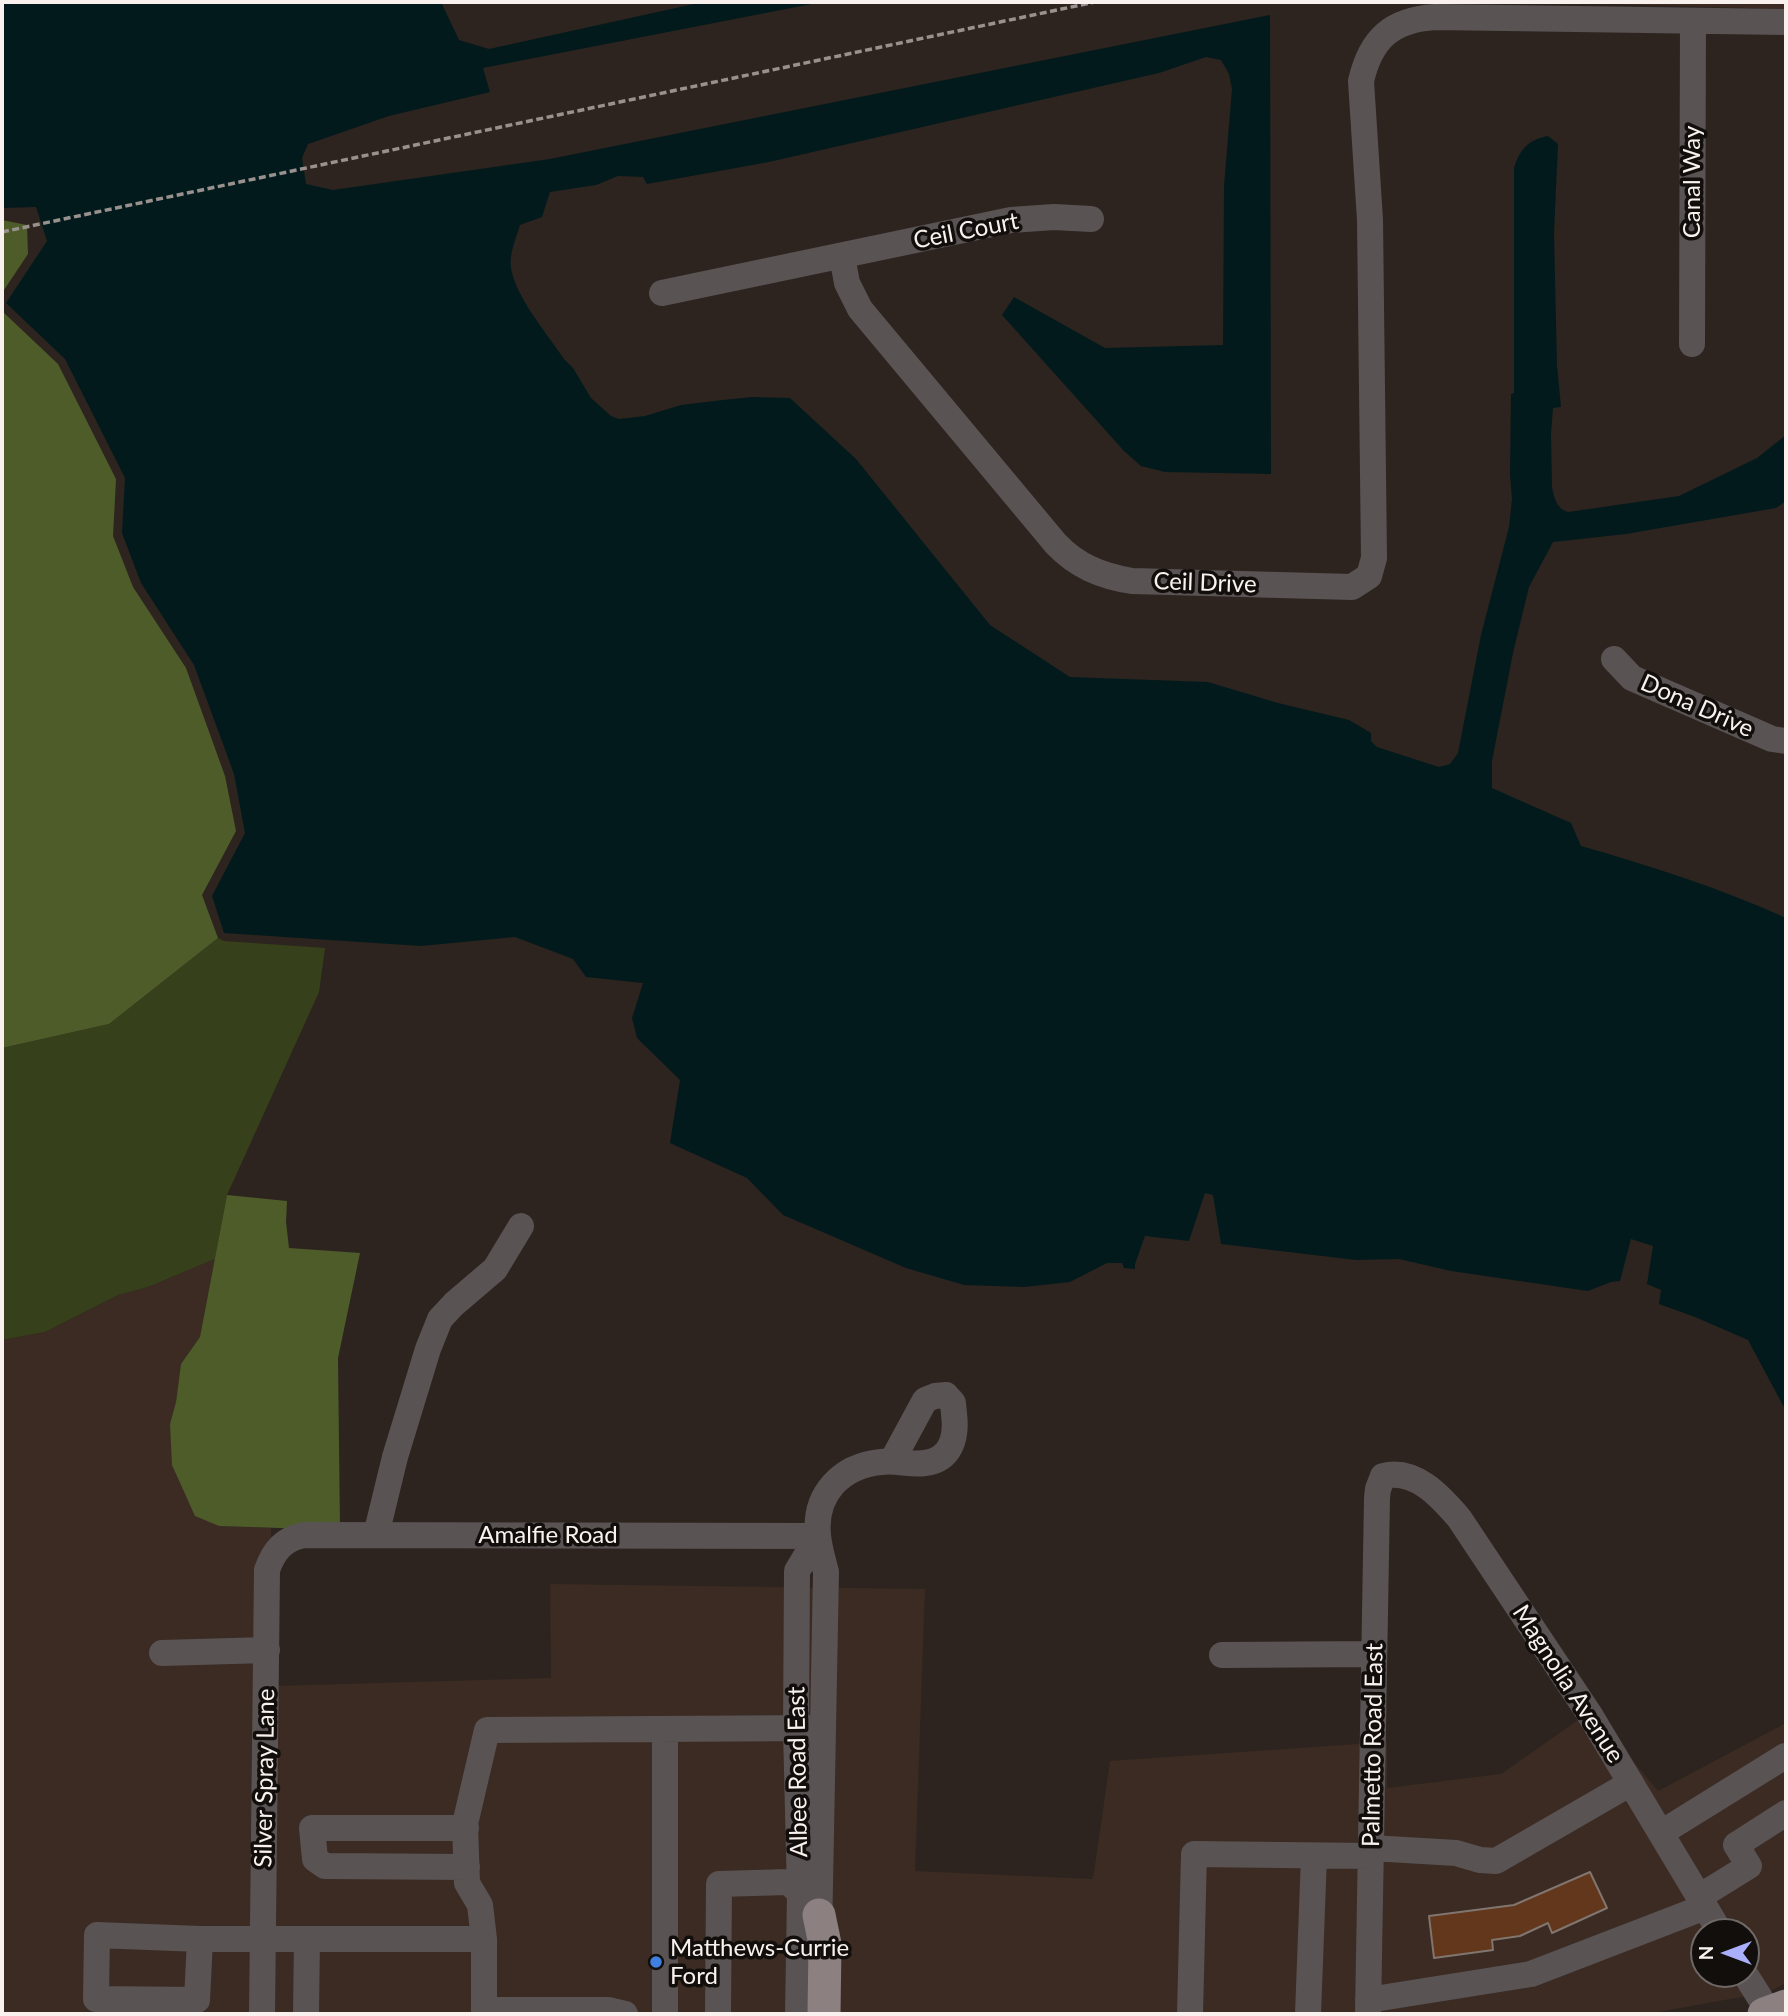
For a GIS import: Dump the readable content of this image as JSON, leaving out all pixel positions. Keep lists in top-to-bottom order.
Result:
{
  "streets": {
    "street": [
      "Canal Way",
      "Ceil Court",
      "Ceil Drive",
      "Dona Drive",
      "Amalfie Road",
      "Magnolia Avenue",
      "Palmetto Road East",
      "Albee Road East",
      "Silver Spray Lane"
    ]
  },
  "crossings": [
    ["Canal Way", "Ceil Drive"],
    ["Ceil Court", "Ceil Drive"],
    ["Amalfie Road", "Albee Road East"],
    ["Amalfie Road", "Silver Spray Lane"],
    ["Magnolia Avenue", "Palmetto Road East"]
  ],
  "places": ["Matthews-Currie Ford"],
  "north": "left"
}
